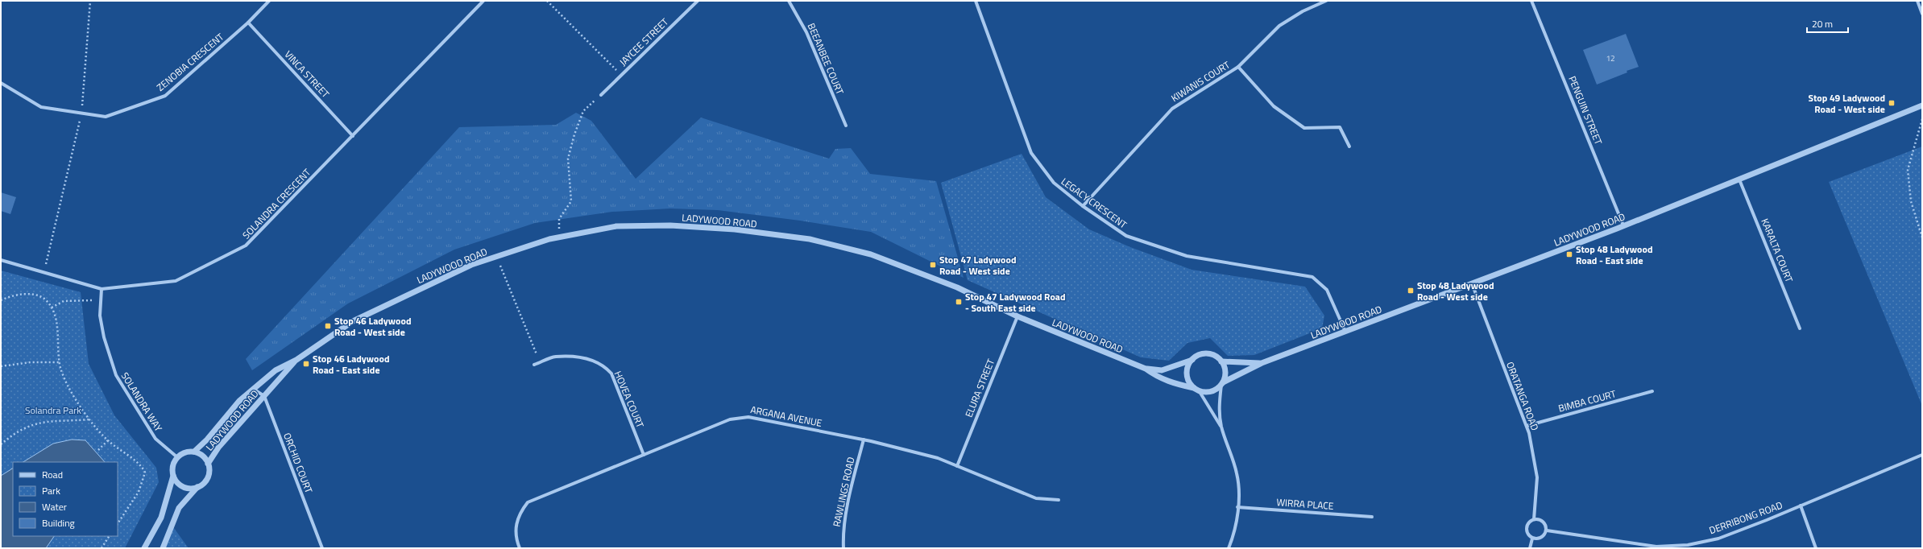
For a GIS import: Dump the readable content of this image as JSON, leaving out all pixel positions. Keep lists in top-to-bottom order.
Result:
{
  "streets": {
    "street": [
      "JAYCEE STREET",
      "BEEANBEE COURT",
      "ZENOBIA CRESCENT",
      "VINCA STREET",
      "KIWANIS COURT",
      "PENGUIN STREET",
      "LEGACY CRESCENT",
      "SOLANDRA CRESCENT",
      "LADYWOOD ROAD",
      "KARALTA COURT",
      "ELURA STREET",
      "ORATANGA ROAD",
      "HOVEA COURT",
      "BIMBA COURT",
      "SOLANDRA WAY",
      "ARGANA AVENUE",
      "ORCHID COURT",
      "RAWLINGS ROAD",
      "WIRRA PLACE",
      "DERRIBONG ROAD"
    ]
  },
  "crossings": [
    ["ZENOBIA CRESCENT", "VINCA STREET"],
    ["VINCA STREET", "SOLANDRA CRESCENT"],
    ["KIWANIS COURT", "LEGACY CRESCENT"],
    ["PENGUIN STREET", "LADYWOOD ROAD"],
    ["LEGACY CRESCENT", "LADYWOOD ROAD"],
    ["SOLANDRA CRESCENT", "SOLANDRA WAY"],
    ["LADYWOOD ROAD", "KARALTA COURT"],
    ["LADYWOOD ROAD", "ELURA STREET"],
    ["LADYWOOD ROAD", "ORATANGA ROAD"],
    ["LADYWOOD ROAD", "SOLANDRA WAY"],
    ["LADYWOOD ROAD", "ORCHID COURT"],
    ["ELURA STREET", "ARGANA AVENUE"],
    ["ORATANGA ROAD", "BIMBA COURT"],
    ["ORATANGA ROAD", "DERRIBONG ROAD"],
    ["HOVEA COURT", "ARGANA AVENUE"],
    ["ARGANA AVENUE", "RAWLINGS ROAD"]
  ],
  "parks": ["Solandra Park"],
  "places": {
    "transit": [
      "Stop 49 Ladywood Road - West side",
      "Stop 48 Ladywood Road - East side",
      "Stop 47 Ladywood Road - West side",
      "Stop 48 Ladywood Road - West side",
      "Stop 47 Ladywood Road - South East side",
      "Stop 46 Ladywood Road - West side",
      "Stop 46 Ladywood Road - East side"
    ]
  },
  "house_numbers": ["12"],
  "legend": [
    "Road",
    "Park",
    "Water",
    "Building"
  ],
  "scale_bar": "20 m"
}
